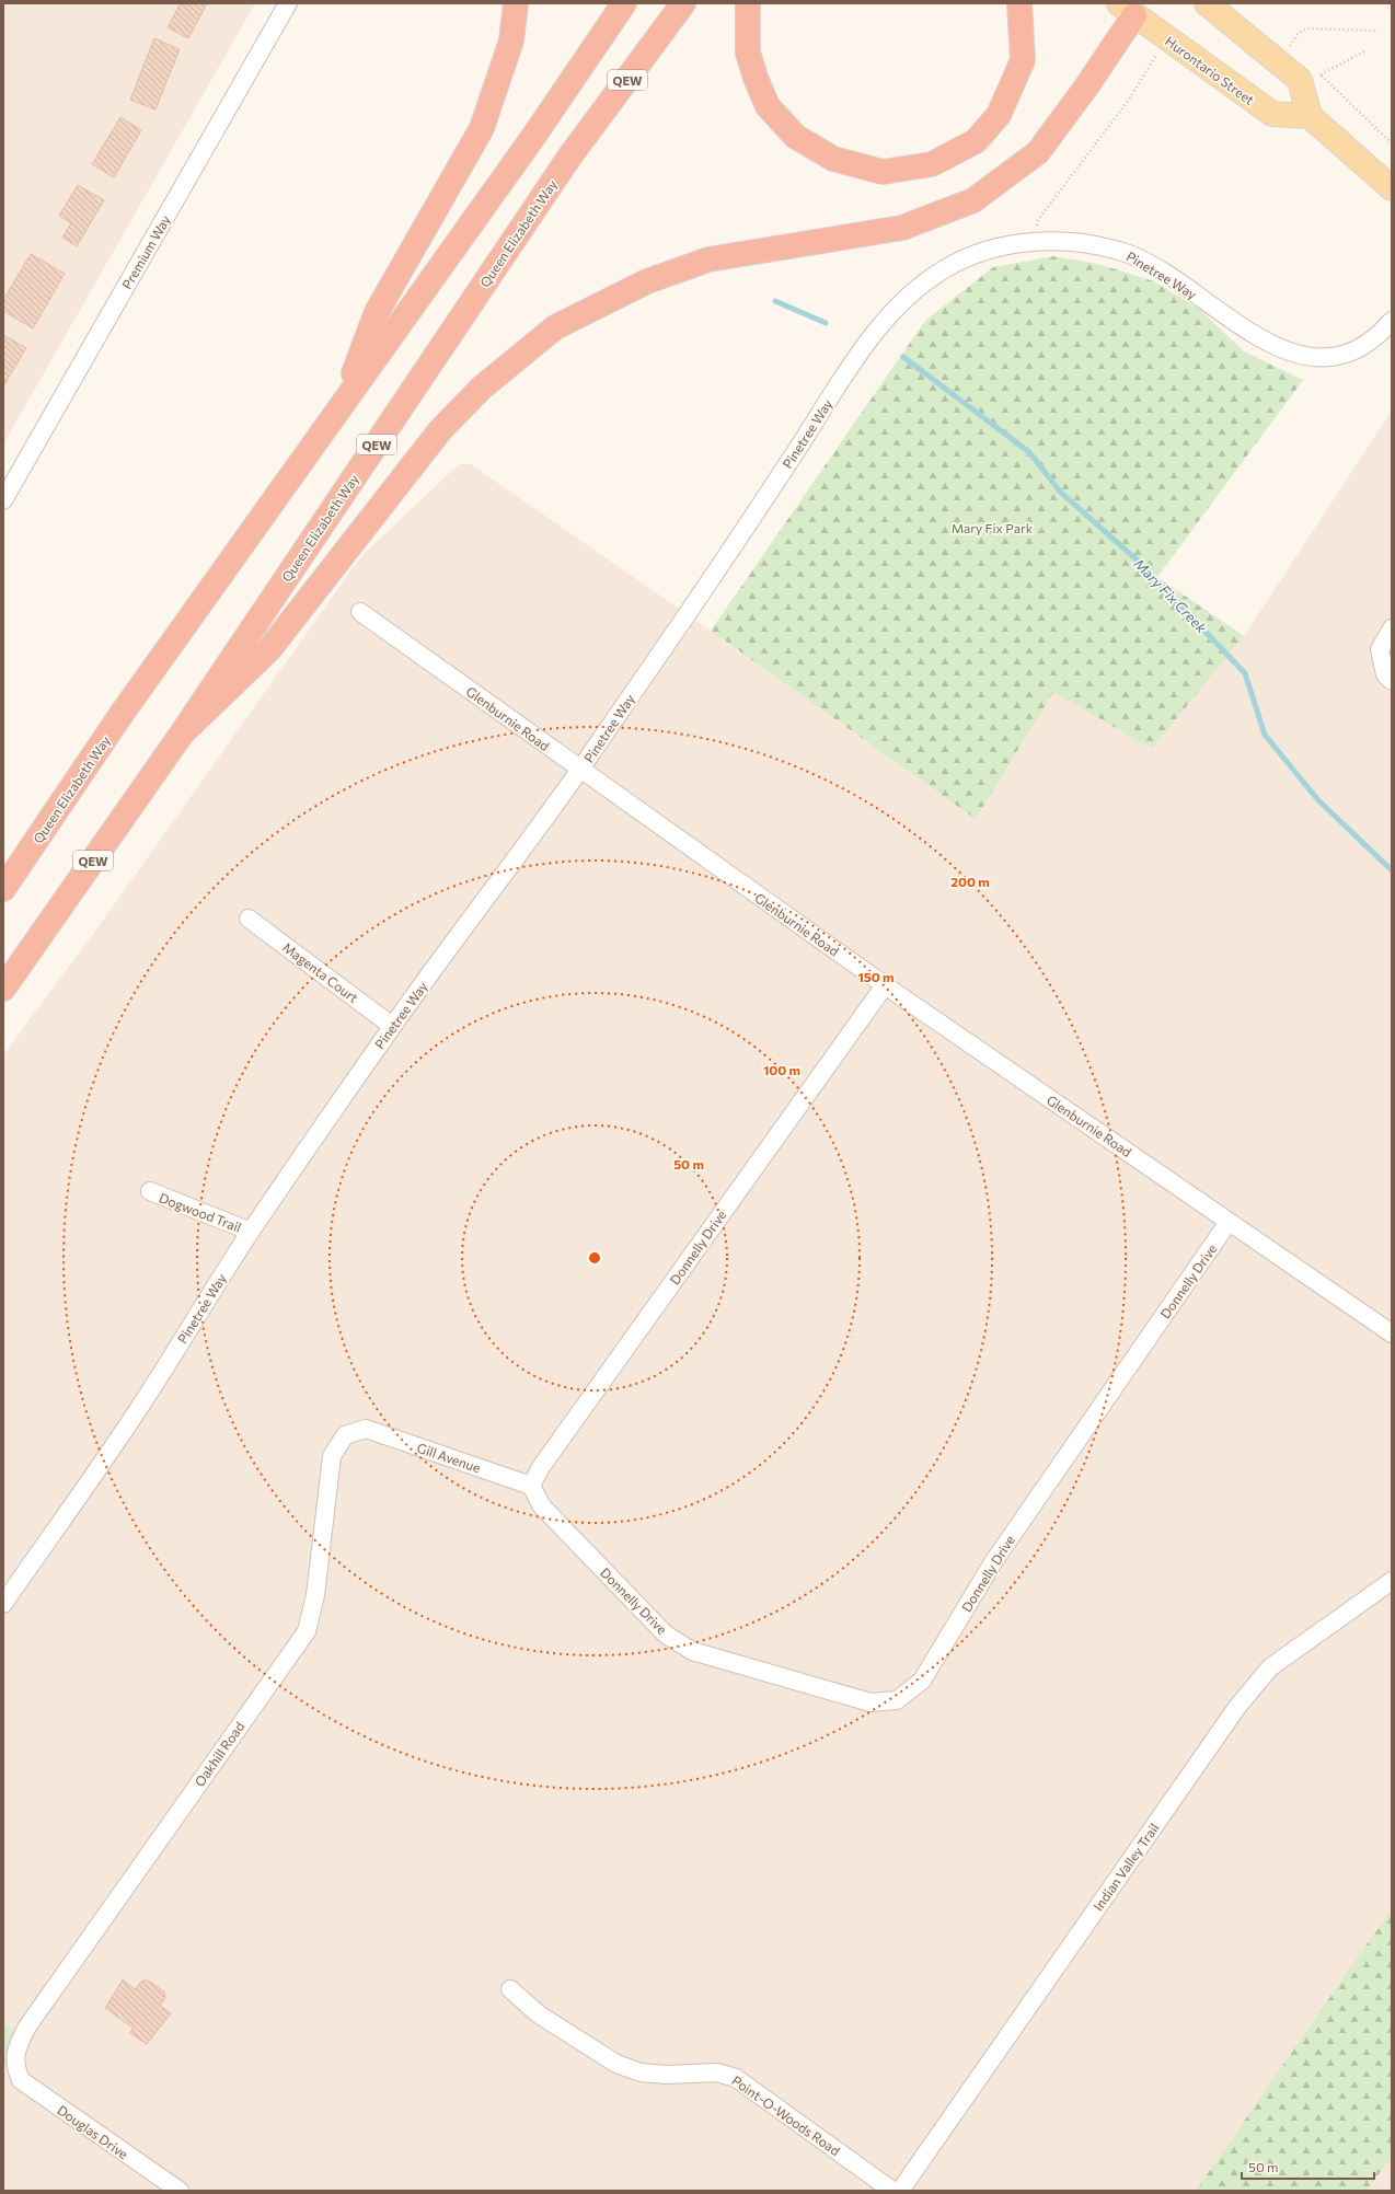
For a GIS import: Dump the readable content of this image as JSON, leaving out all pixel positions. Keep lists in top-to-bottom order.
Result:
{
  "streets": {
    "highway": ["QEW", "Queen Elizabeth Way"],
    "main road": ["Hurontario Street"],
    "street": [
      "Premium Way",
      "Pinetree Way",
      "Glenburnie Road",
      "Magenta Court",
      "Dogwood Trail",
      "Donnelly Drive",
      "Gill Avenue",
      "Oakhill Road",
      "Indian Valley Trail",
      "Point-O-Woods Road",
      "Douglas Drive"
    ]
  },
  "crossings": [
    ["Pinetree Way", "Glenburnie Road"],
    ["Pinetree Way", "Magenta Court"],
    ["Pinetree Way", "Dogwood Trail"],
    ["Glenburnie Road", "Donnelly Drive"],
    ["Donnelly Drive", "Gill Avenue"],
    ["Gill Avenue", "Oakhill Road"],
    ["Oakhill Road", "Douglas Drive"]
  ],
  "water": ["Mary Fix Creek"],
  "parks": ["Mary Fix Park"],
  "scale_bar": "50 m",
  "rings": [
    "200 m",
    "150 m",
    "100 m",
    "50 m"
  ]
}
